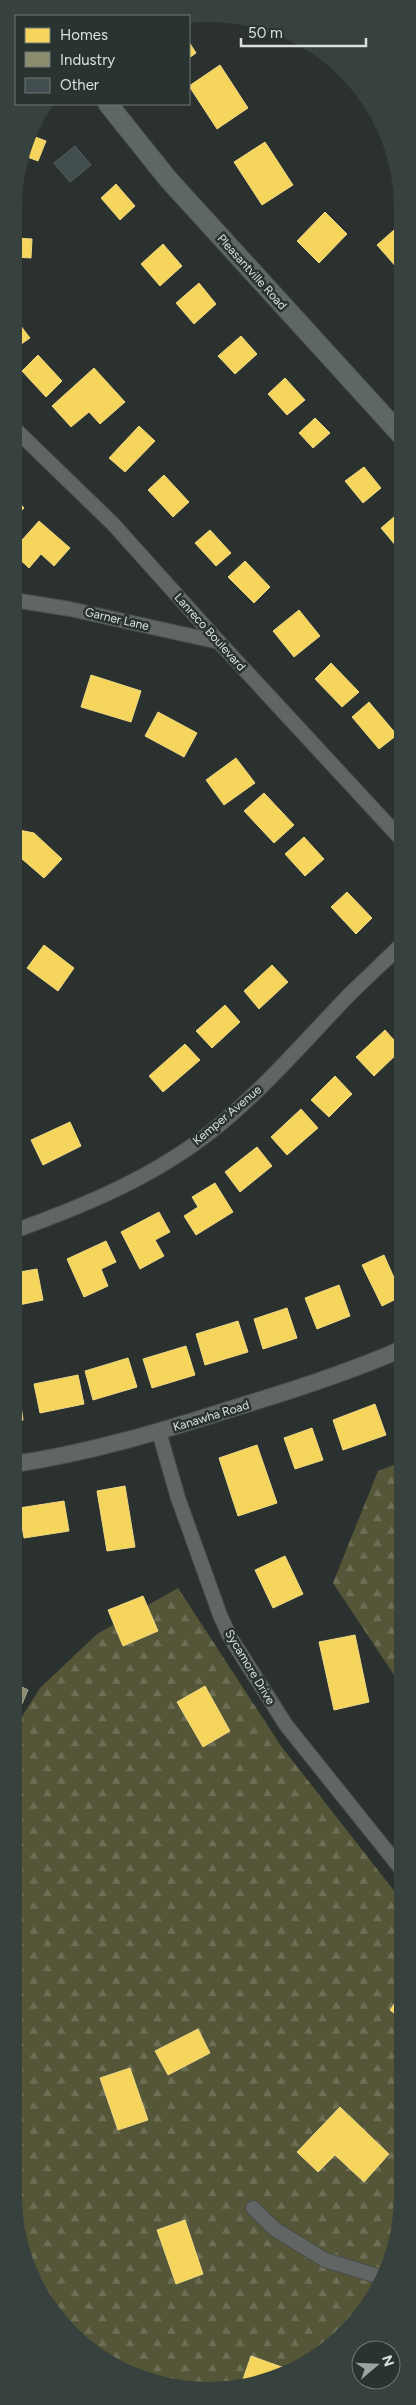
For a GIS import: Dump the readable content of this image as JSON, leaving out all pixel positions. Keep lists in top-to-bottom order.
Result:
{
  "streets": {
    "main road": ["Pleasantville Road"],
    "street": [
      "Garner Lane",
      "Lanreco Boulevard",
      "Kemper Avenue",
      "Kanawha Road",
      "Sycamore Drive"
    ]
  },
  "crossings": [
    ["Garner Lane", "Lanreco Boulevard"],
    ["Kanawha Road", "Sycamore Drive"]
  ],
  "legend": ["Homes", "Industry", "Other"],
  "scale_bar": "50 m",
  "north": "right"
}
